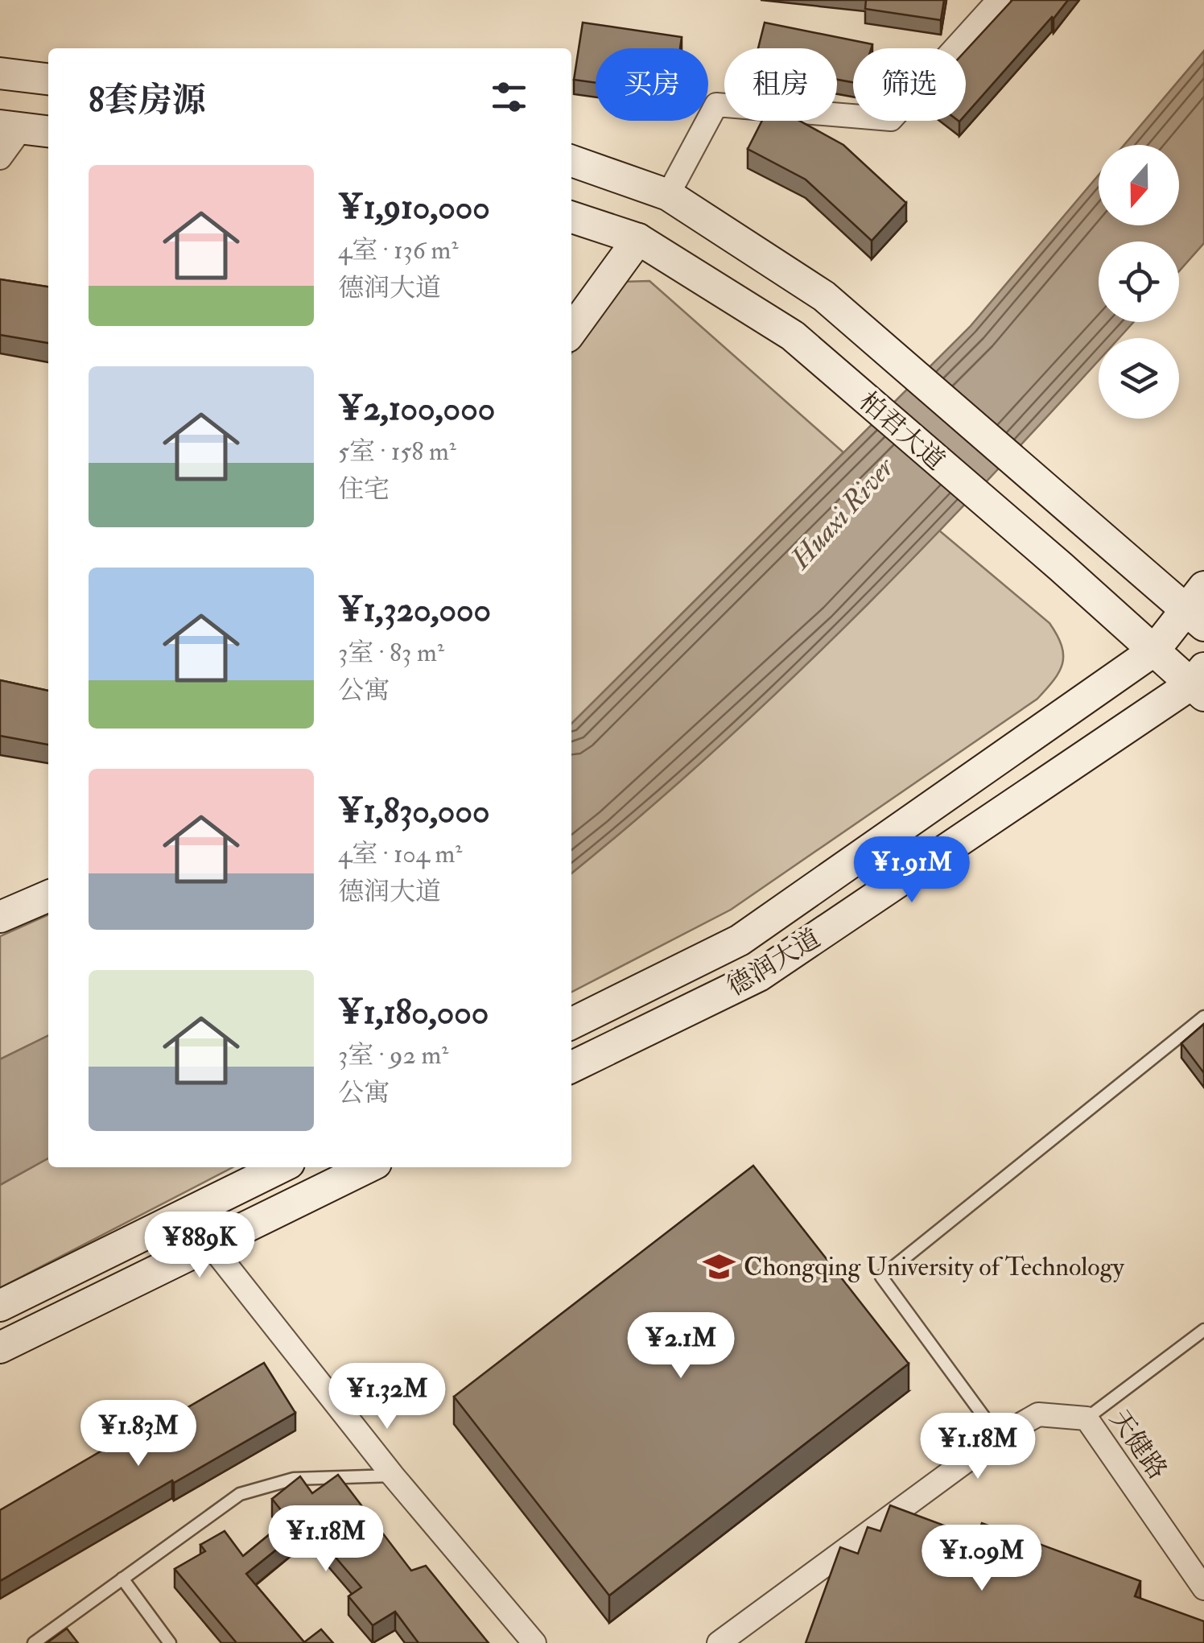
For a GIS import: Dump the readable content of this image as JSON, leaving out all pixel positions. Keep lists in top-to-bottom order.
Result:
{
  "streets": {
    "main road": ["柏君大道", "德润大道"],
    "street": ["天健路"]
  },
  "crossings": [
    ["柏君大道", "德润大道"]
  ],
  "water": ["Huaxi River"],
  "places": {
    "school or university": ["Chongqing University of Technology"]
  },
  "north": "bottom",
  "page": {
    "chip": ["买房", "租房", "筛选"],
    "heading": "8套房源",
    "list": [
      {
        "name": "¥1,910,000",
        "note": "4室 · 136 m² · 德润大道"
      },
      {
        "name": "¥2,100,000",
        "note": "5室 · 158 m² · 住宅"
      },
      {
        "name": "¥1,320,000",
        "note": "3室 · 83 m² · 公寓"
      },
      {
        "name": "¥1,830,000",
        "note": "4室 · 104 m² · 德润大道"
      },
      {
        "name": "¥1,180,000",
        "note": "3室 · 92 m² · 公寓"
      }
    ],
    "price": [
      "¥1.91M",
      "¥889K",
      "¥2.1M",
      "¥1.32M",
      "¥1.83M",
      "¥1.18M",
      "¥1.18M",
      "¥1.09M"
    ]
  }
}
